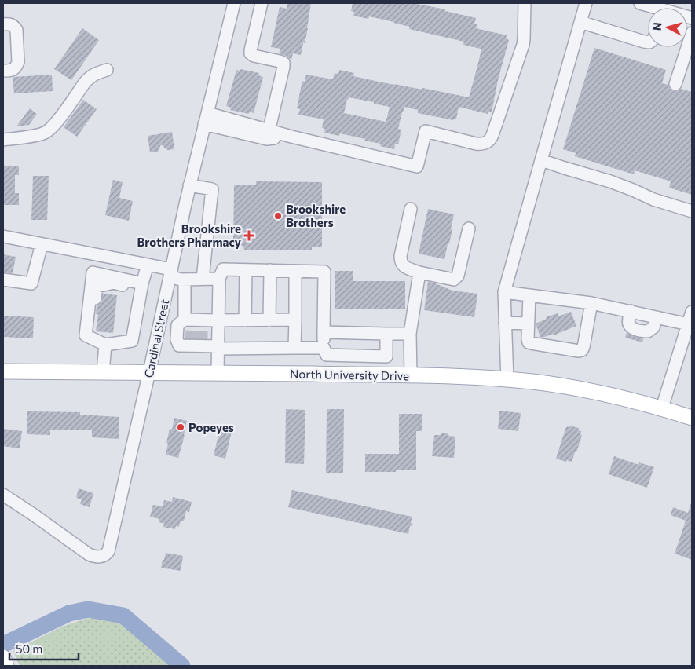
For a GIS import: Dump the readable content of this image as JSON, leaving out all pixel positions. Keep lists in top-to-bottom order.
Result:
{
  "streets": {
    "main road": ["North University Drive"],
    "street": ["Cardinal Street"]
  },
  "crossings": [
    ["Cardinal Street", "North University Drive"]
  ],
  "places": {
    "other": ["Brookshire Brothers", "Popeyes"],
    "health": ["Brookshire Brothers Pharmacy"]
  },
  "scale_bar": "50 m",
  "north": "left"
}
